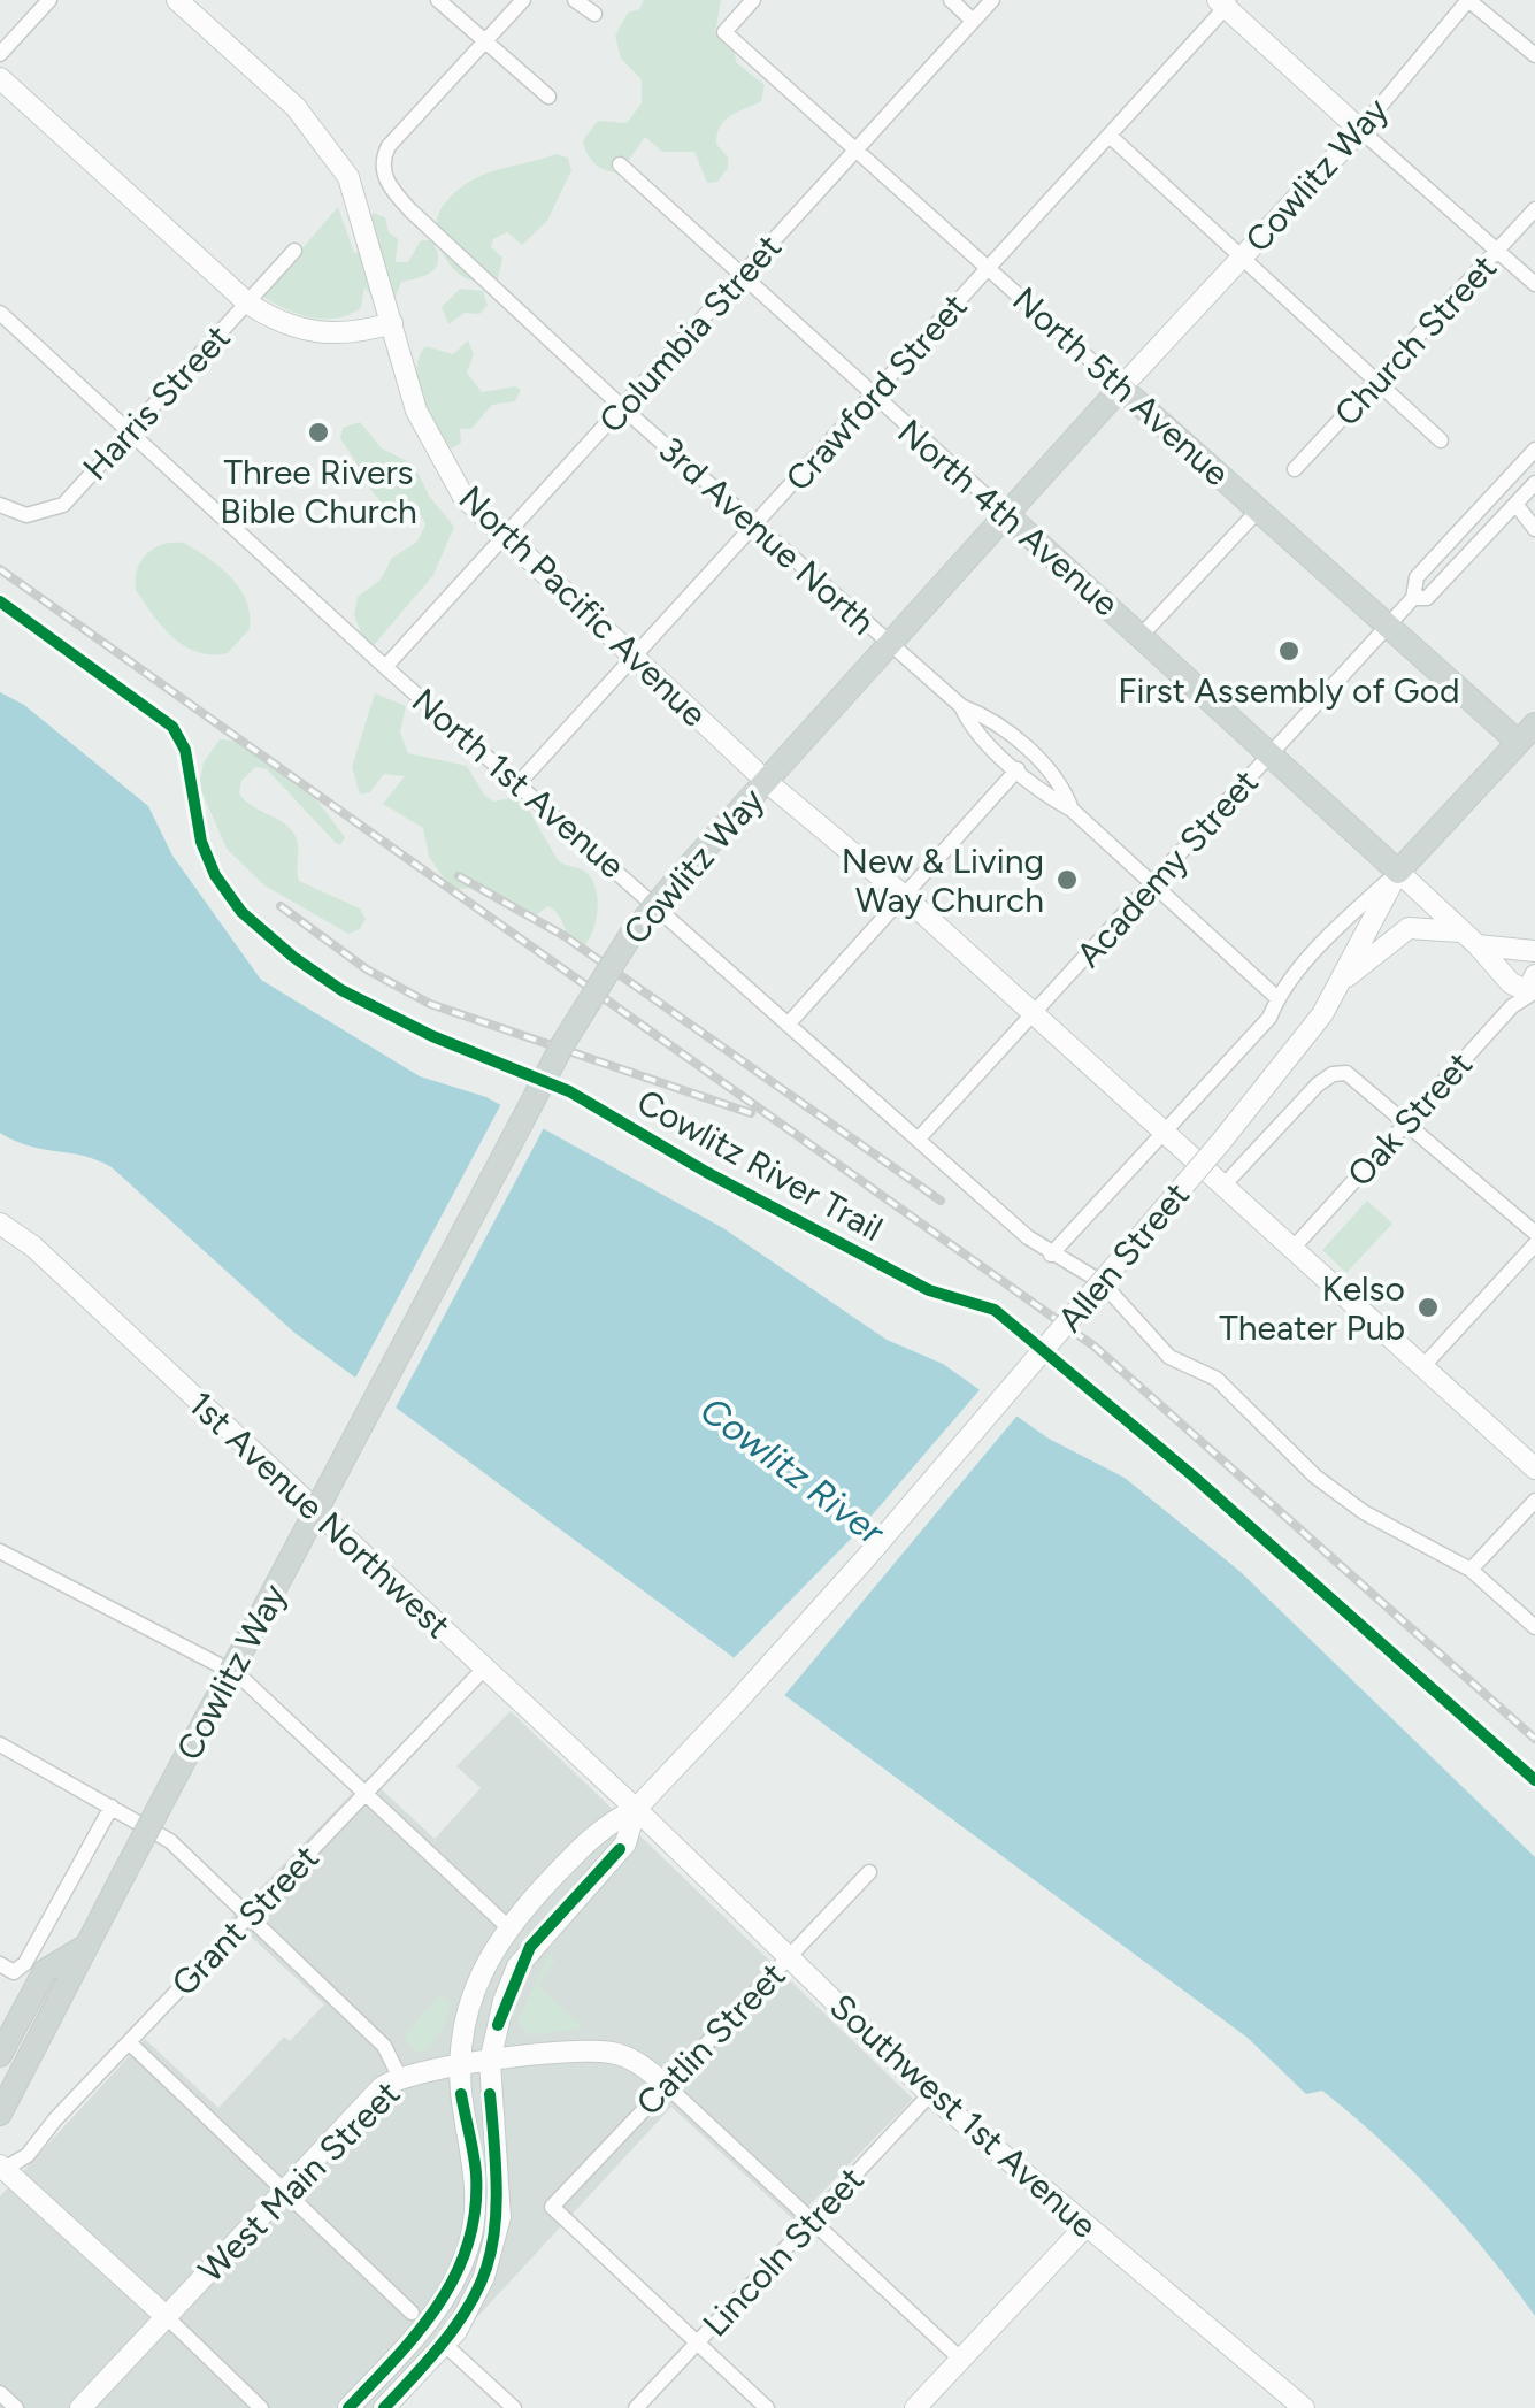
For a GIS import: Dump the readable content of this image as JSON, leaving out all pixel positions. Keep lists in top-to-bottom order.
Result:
{
  "streets": {
    "main road": [
      "Cowlitz Way",
      "North 5th Avenue",
      "North 4th Avenue",
      "North Pacific Avenue",
      "Allen Street",
      "1st Avenue Northwest",
      "Southwest 1st Avenue",
      "West Main Street"
    ],
    "street": [
      "Columbia Street",
      "Church Street",
      "Crawford Street",
      "Harris Street",
      "3rd Avenue North",
      "North 1st Avenue",
      "Academy Street",
      "Oak Street",
      "Grant Street",
      "Catlin Street",
      "Lincoln Street"
    ],
    "cycle path": ["Cowlitz River Trail"]
  },
  "crossings": [
    ["Cowlitz Way", "North 5th Avenue"],
    ["Cowlitz Way", "North 4th Avenue"],
    ["Cowlitz Way", "3rd Avenue North"],
    ["Cowlitz Way", "North Pacific Avenue"],
    ["Columbia Street", "North 5th Avenue"],
    ["Columbia Street", "North 4th Avenue"],
    ["Columbia Street", "3rd Avenue North"],
    ["Columbia Street", "North Pacific Avenue"],
    ["Columbia Street", "North 1st Avenue"],
    ["North 5th Avenue", "Crawford Street"],
    ["North 5th Avenue", "Academy Street"],
    ["North 5th Avenue", "Allen Street"],
    ["Crawford Street", "North 4th Avenue"],
    ["Crawford Street", "3rd Avenue North"],
    ["Crawford Street", "North Pacific Avenue"],
    ["Crawford Street", "North 1st Avenue"],
    ["Harris Street", "North 1st Avenue"],
    ["North 4th Avenue", "Academy Street"],
    ["North 4th Avenue", "Allen Street"],
    ["3rd Avenue North", "Academy Street"],
    ["3rd Avenue North", "Allen Street"],
    ["North Pacific Avenue", "Academy Street"],
    ["North Pacific Avenue", "Oak Street"],
    ["North Pacific Avenue", "Allen Street"],
    ["North 1st Avenue", "Academy Street"],
    ["North 1st Avenue", "Allen Street"],
    ["Allen Street", "1st Avenue Northwest"],
    ["Allen Street", "Southwest 1st Avenue"],
    ["1st Avenue Northwest", "Grant Street"],
    ["1st Avenue Northwest", "Southwest 1st Avenue"],
    ["Catlin Street", "Southwest 1st Avenue"],
    ["Catlin Street", "West Main Street"],
    ["Catlin Street", "Lincoln Street"],
    ["Southwest 1st Avenue", "Lincoln Street"]
  ],
  "water": ["Cowlitz River"],
  "places": [
    "Three Rivers Bible Church",
    "First Assembly of God",
    "New & Living Way Church",
    "Kelso Theater Pub"
  ]
}
